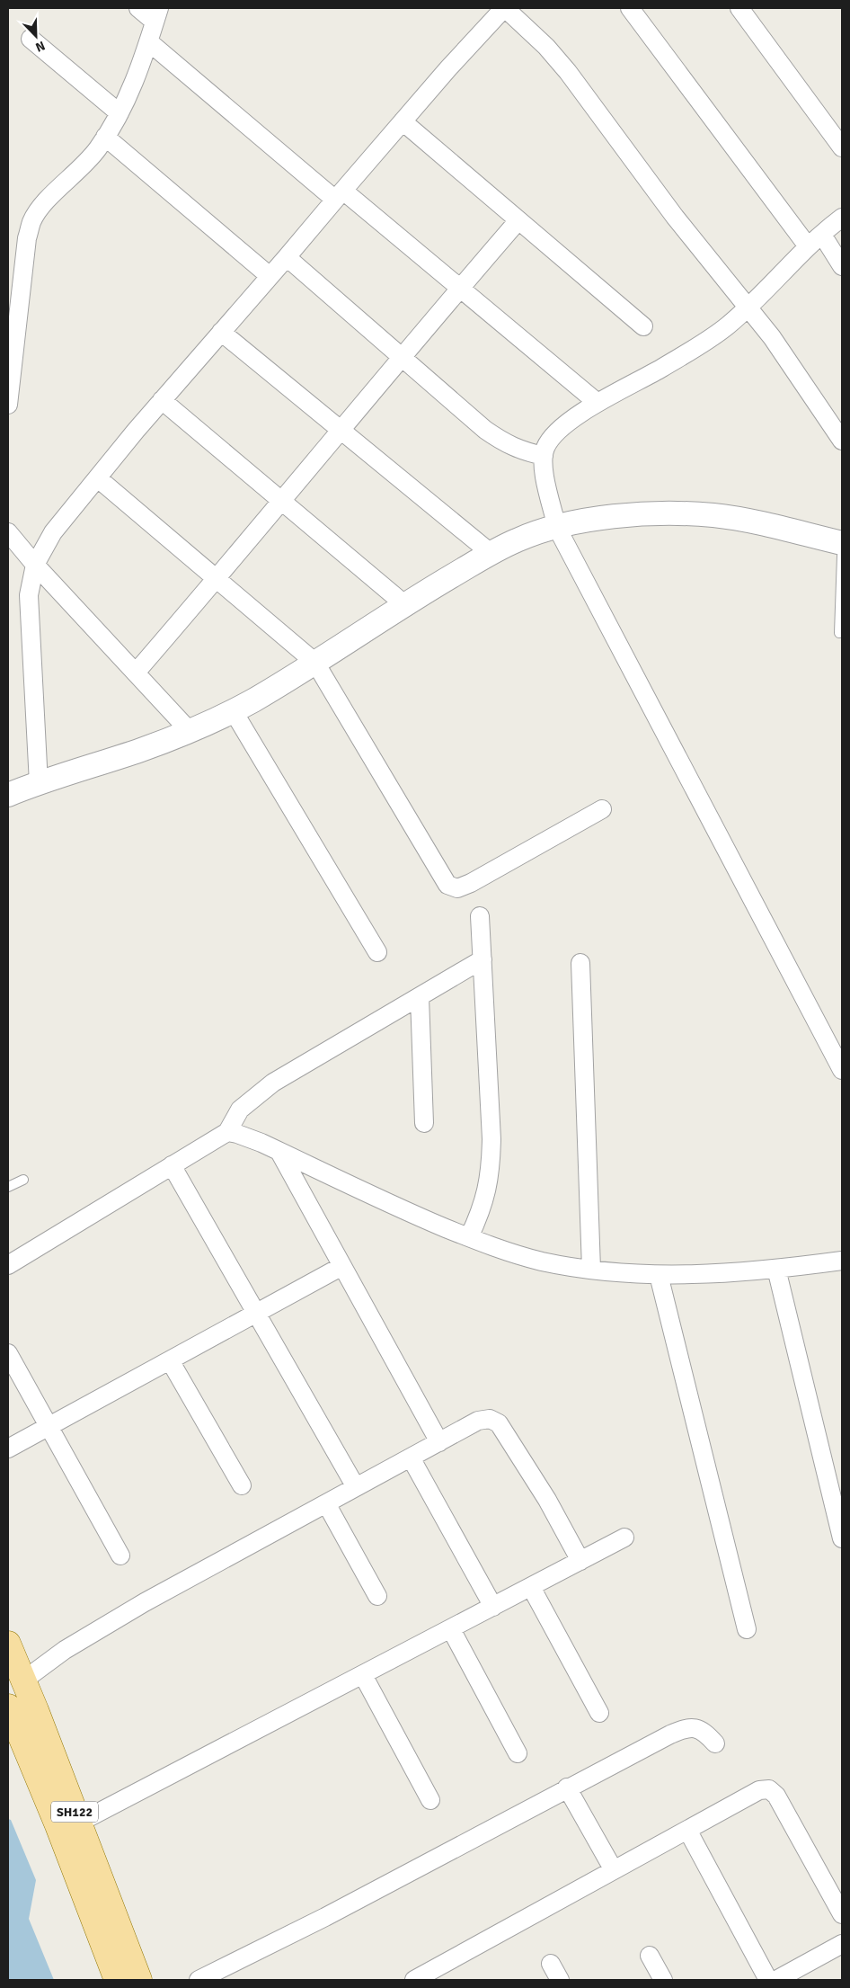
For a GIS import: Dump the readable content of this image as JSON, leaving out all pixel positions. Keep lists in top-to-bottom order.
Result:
{
  "streets": {
    "main road": ["SH122"]
  },
  "north": "bottom right"
}
